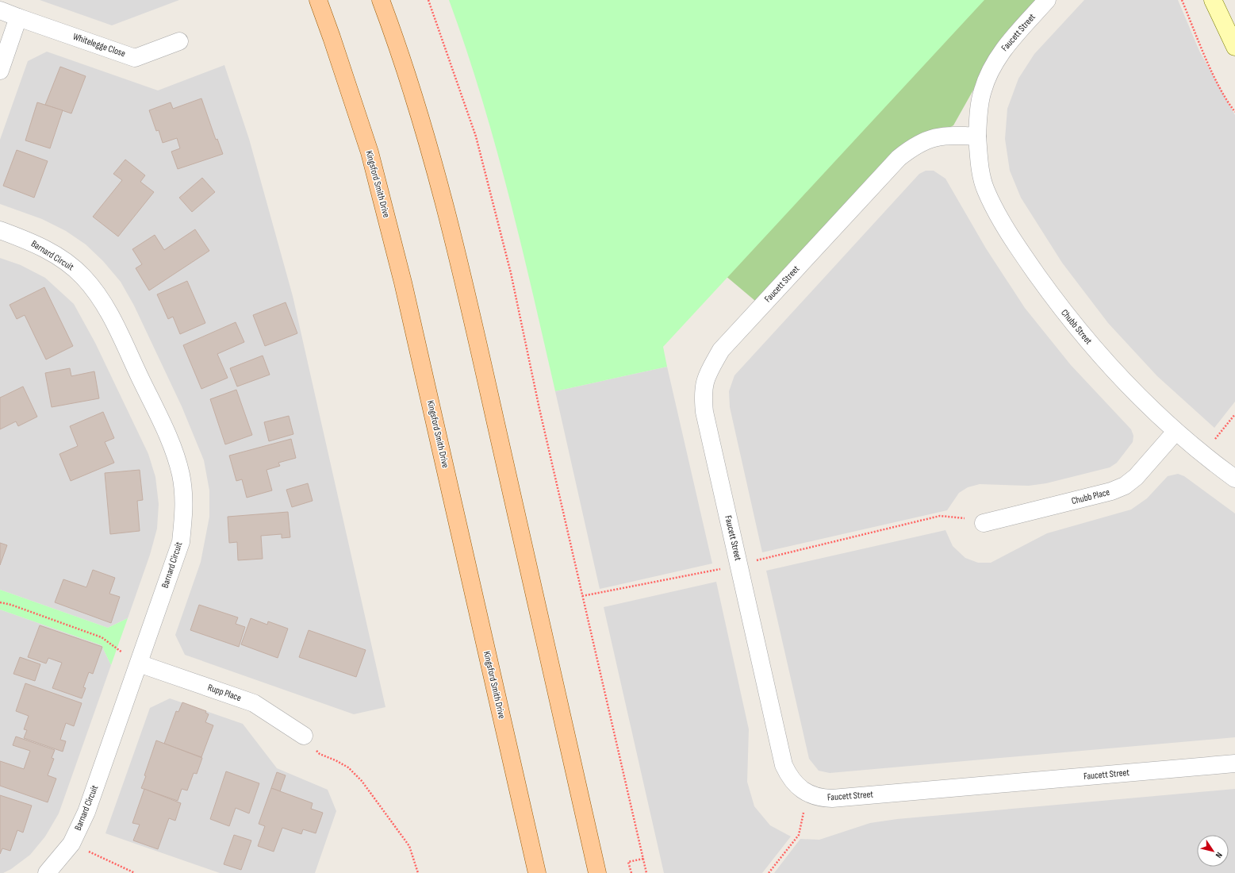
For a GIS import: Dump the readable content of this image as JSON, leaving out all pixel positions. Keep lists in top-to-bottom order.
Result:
{
  "streets": {
    "main road": ["Kingsford Smith Drive"],
    "street": [
      "Faucett Street",
      "Whitelegge Close",
      "Barnard Circuit",
      "Chubb Street",
      "Chubb Place",
      "Rupp Place"
    ]
  },
  "crossings": [
    ["Faucett Street", "Chubb Street"],
    ["Barnard Circuit", "Rupp Place"],
    ["Chubb Street", "Chubb Place"]
  ],
  "north": "bottom right"
}
